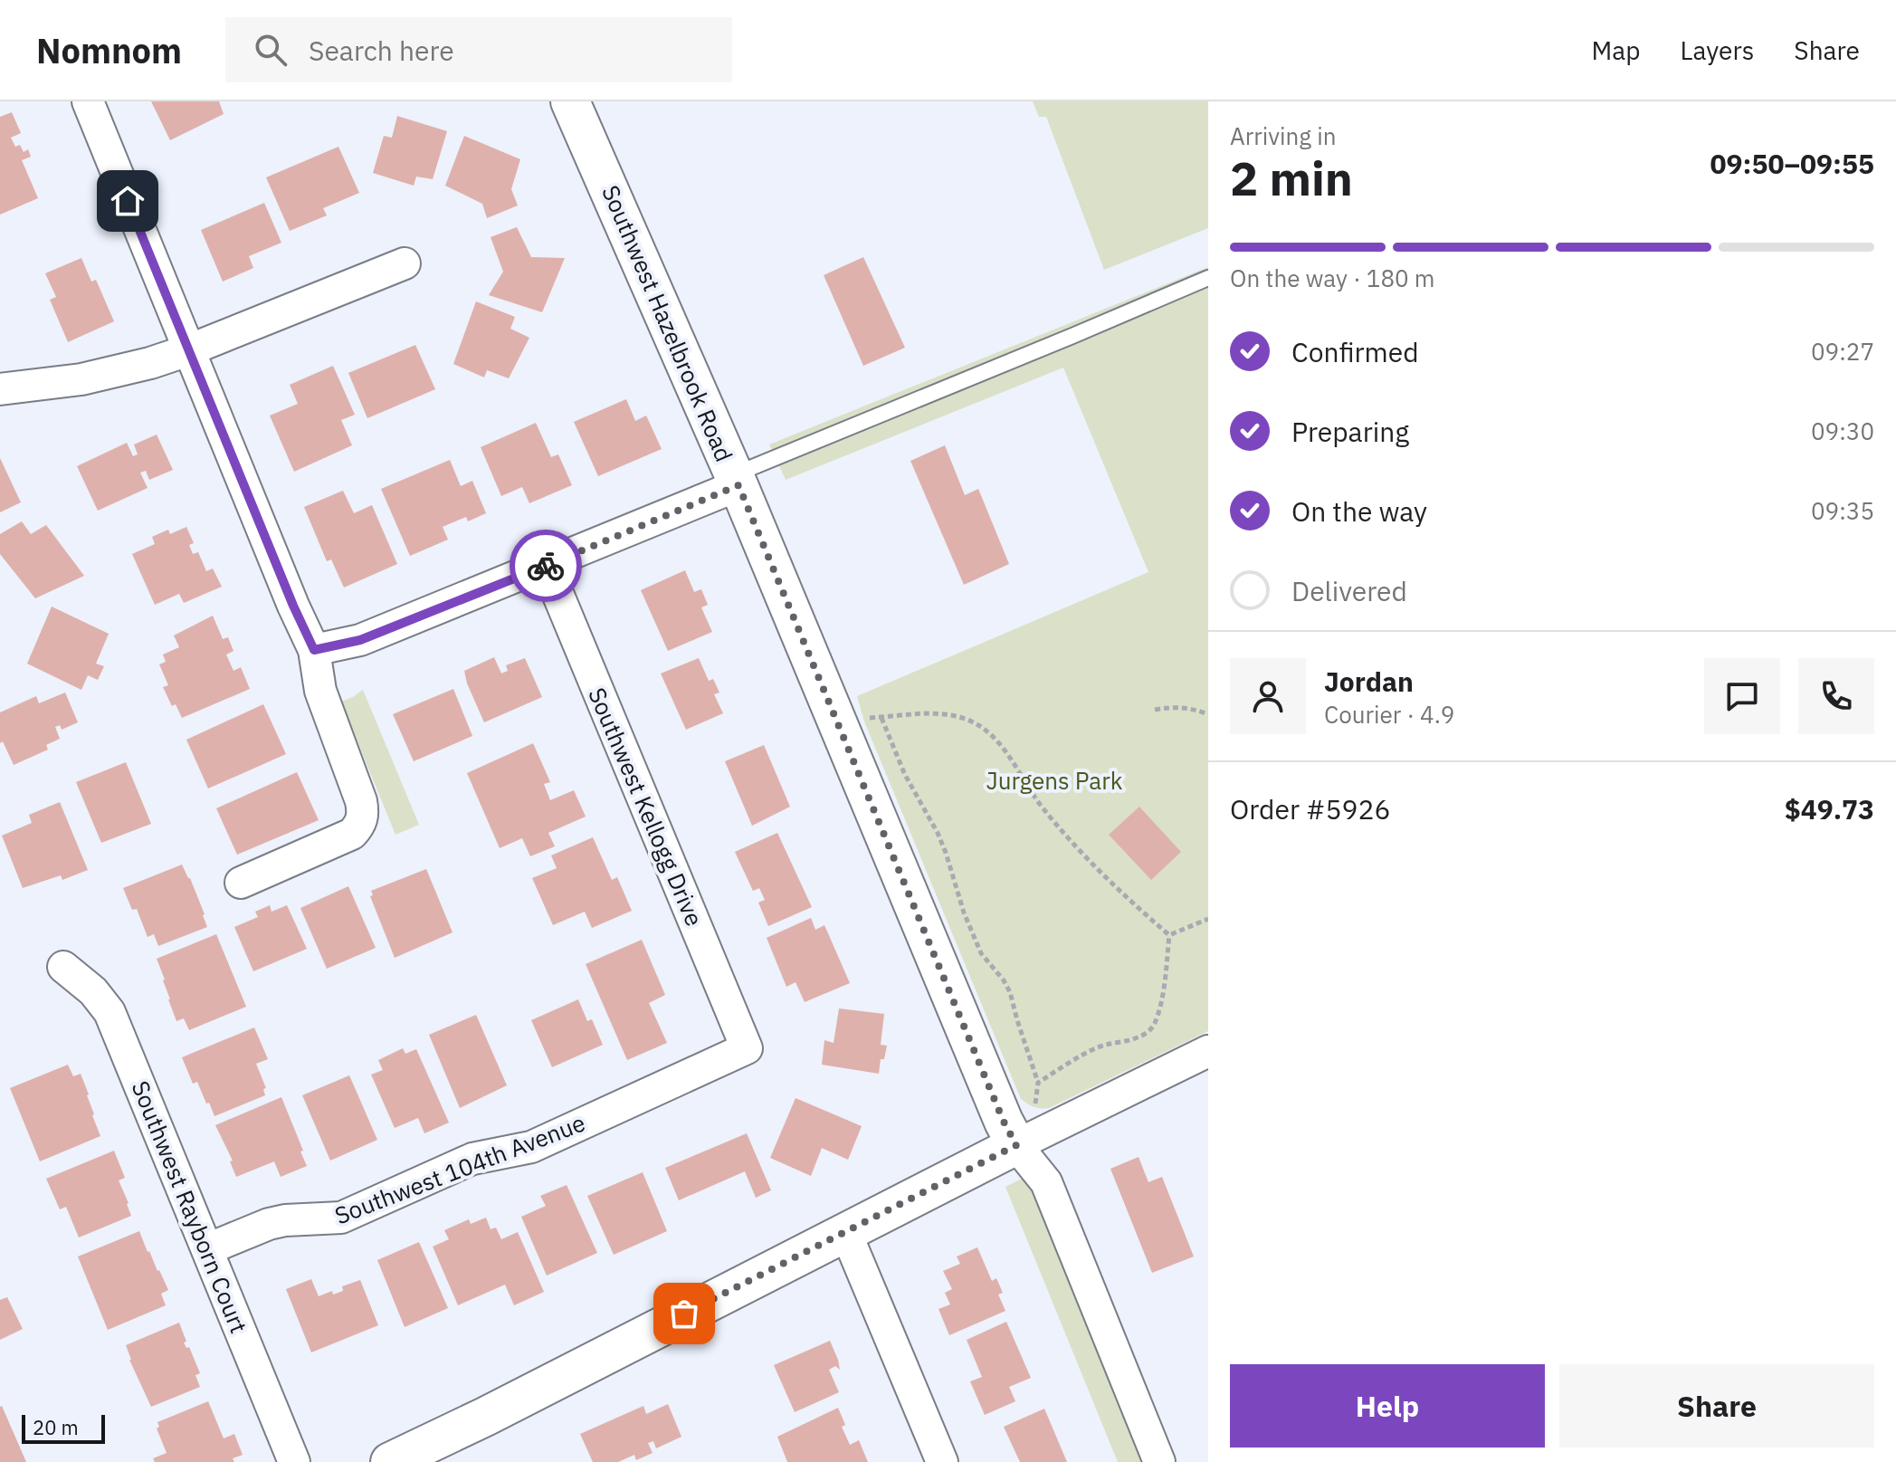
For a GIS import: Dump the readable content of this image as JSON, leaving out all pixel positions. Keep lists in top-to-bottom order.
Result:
{
  "streets": {
    "street": [
      "Southwest Hazelbrook Road",
      "Southwest Kellogg Drive",
      "Southwest 104th Avenue",
      "Southwest Rayborn Court"
    ]
  },
  "crossings": [
    ["Southwest Kellogg Drive", "Southwest 104th Avenue"],
    ["Southwest 104th Avenue", "Southwest Rayborn Court"]
  ],
  "parks": ["Jurgens Park"],
  "scale_bar": "20 m",
  "page": {
    "header": "Nomnom",
    "search": "Search here",
    "nav": ["Map", "Layers", "Share"],
    "heading": ["2 min", "Arriving in", "09:50–09:55"],
    "panel": [
      "Jordan",
      "Courier · 4.9",
      "Order #5926",
      "$49.73"
    ],
    "bar": "On the way · 180 m",
    "list": [
      ["Confirmed", "09:27"],
      ["Preparing", "09:30"],
      ["On the way", "09:35"],
      "Delivered"
    ],
    "buttons": ["Help", "Share"],
    "scale": "20 m"
  }
}
